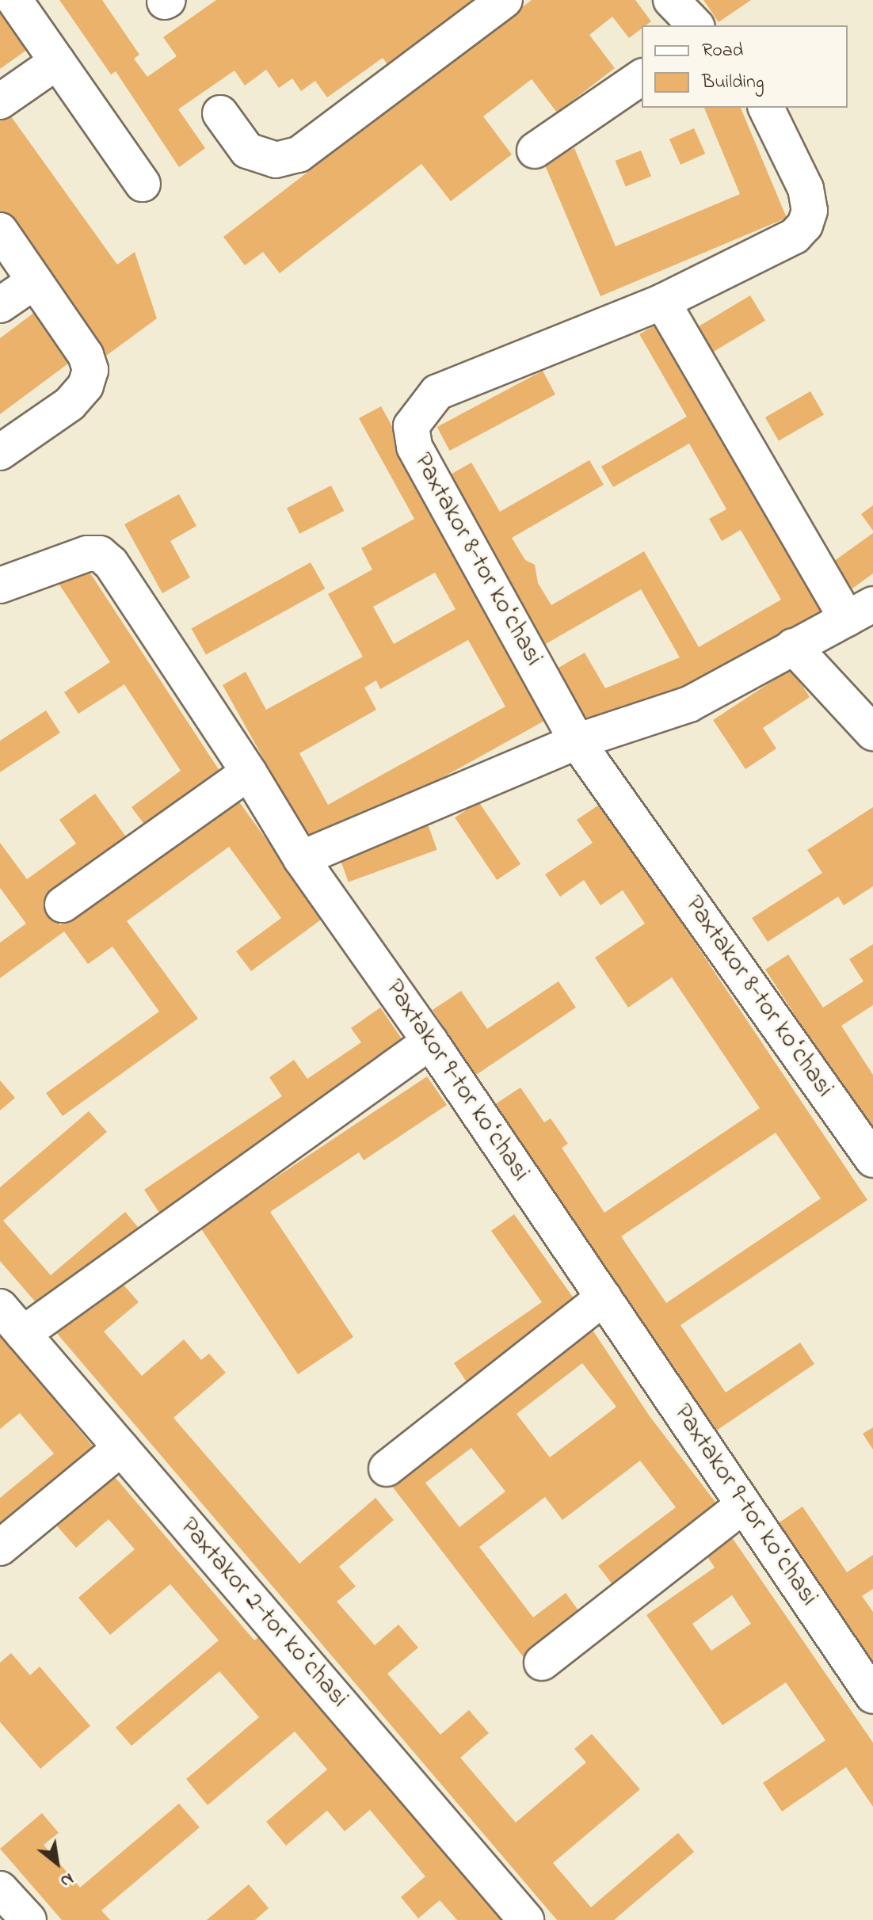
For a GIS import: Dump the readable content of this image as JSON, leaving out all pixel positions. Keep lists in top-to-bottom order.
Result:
{
  "streets": {
    "street": ["Paxtakor 8-tor koʻchasi", "Paxtakor 9-tor koʻchasi", "Paxtakor 2-tor koʻchasi"]
  },
  "legend": ["Road", "Building"],
  "north": "bottom right"
}
